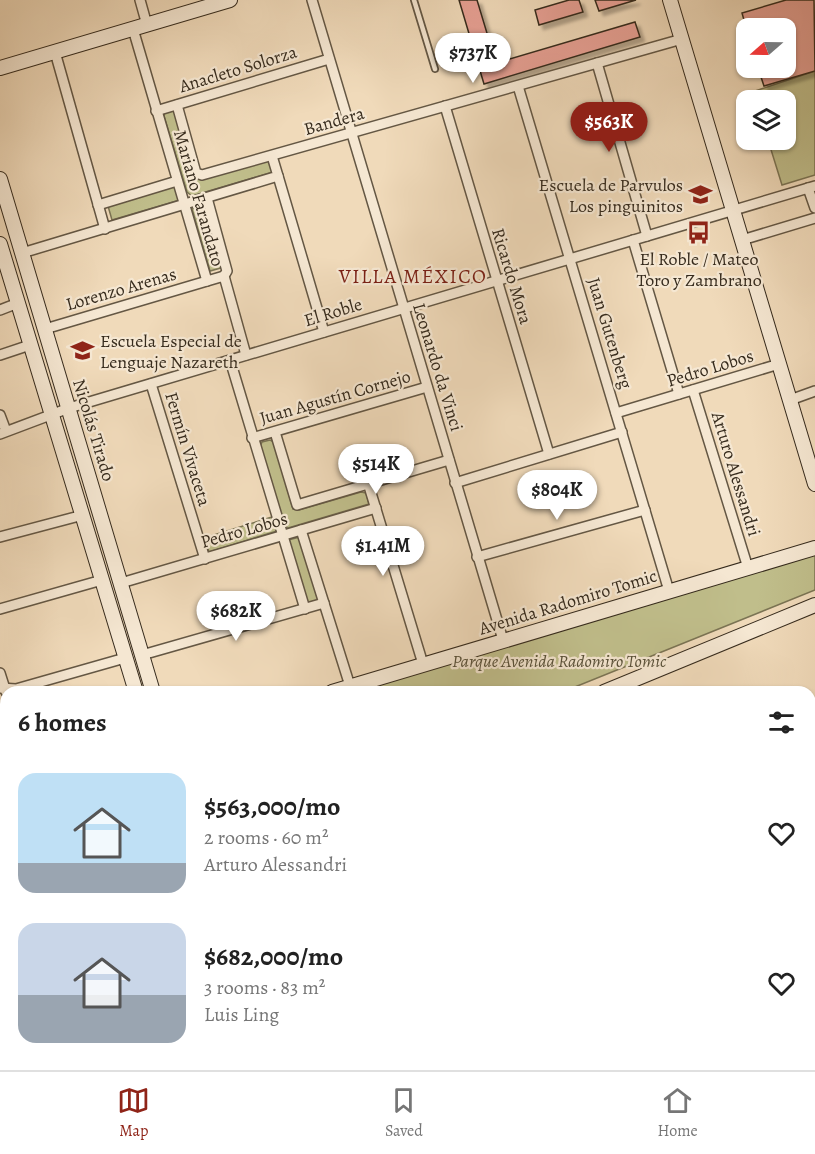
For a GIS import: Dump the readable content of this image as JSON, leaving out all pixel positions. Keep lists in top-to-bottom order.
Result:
{
  "streets": {
    "street": [
      "Anacleto Solorza",
      "Bandera",
      "Mariano Farandato",
      "Ricardo Mora",
      "Lorenzo Arenas",
      "El Roble",
      "Juan Gutenberg",
      "Leonardo da Vinci",
      "Pedro Lobos",
      "Juan Agustín Cornejo",
      "Nicolás Tirado",
      "Fermín Vivaceta",
      "Arturo Alessandri",
      "Avenida Radomiro Tomic"
    ]
  },
  "crossings": [
    ["Anacleto Solorza", "Bandera"],
    ["Anacleto Solorza", "Mariano Farandato"],
    ["Anacleto Solorza", "Leonardo da Vinci"],
    ["Bandera", "Ricardo Mora"],
    ["Bandera", "Juan Gutenberg"],
    ["Bandera", "Leonardo da Vinci"],
    ["Mariano Farandato", "Lorenzo Arenas"],
    ["Mariano Farandato", "El Roble"],
    ["Ricardo Mora", "El Roble"],
    ["Lorenzo Arenas", "Nicolás Tirado"],
    ["El Roble", "Juan Gutenberg"],
    ["El Roble", "Leonardo da Vinci"],
    ["El Roble", "Nicolás Tirado"],
    ["El Roble", "Fermín Vivaceta"],
    ["Juan Gutenberg", "Pedro Lobos"],
    ["Juan Gutenberg", "Avenida Radomiro Tomic"],
    ["Leonardo da Vinci", "Pedro Lobos"],
    ["Leonardo da Vinci", "Juan Agustín Cornejo"],
    ["Leonardo da Vinci", "Avenida Radomiro Tomic"],
    ["Pedro Lobos", "Juan Agustín Cornejo"],
    ["Pedro Lobos", "Nicolás Tirado"],
    ["Pedro Lobos", "Fermín Vivaceta"],
    ["Pedro Lobos", "Arturo Alessandri"],
    ["Arturo Alessandri", "Avenida Radomiro Tomic"]
  ],
  "districts": ["VILLA MÉXICO"],
  "parks": ["Parque Avenida Radomiro Tomic"],
  "places": {
    "school or university": ["Escuela de Parvulos Los pinguinitos", "Escuela Especial de Lenguaje Nazareth"],
    "bus stop": ["El Roble / Mateo Toro y Zambrano"]
  },
  "north": "left",
  "page": {
    "price": [
      "$737K",
      "$563K",
      "$514K",
      "$804K",
      "$1.41M",
      "$682K"
    ],
    "heading": "6 homes",
    "list": [
      {
        "name": "$563,000/mo",
        "note": "2 rooms · 60 m² · Arturo Alessandri"
      },
      {
        "name": "$682,000/mo",
        "note": "3 rooms · 83 m² · Luis Ling"
      }
    ],
    "tabs": ["Map", "Saved", "Home"]
  }
}
